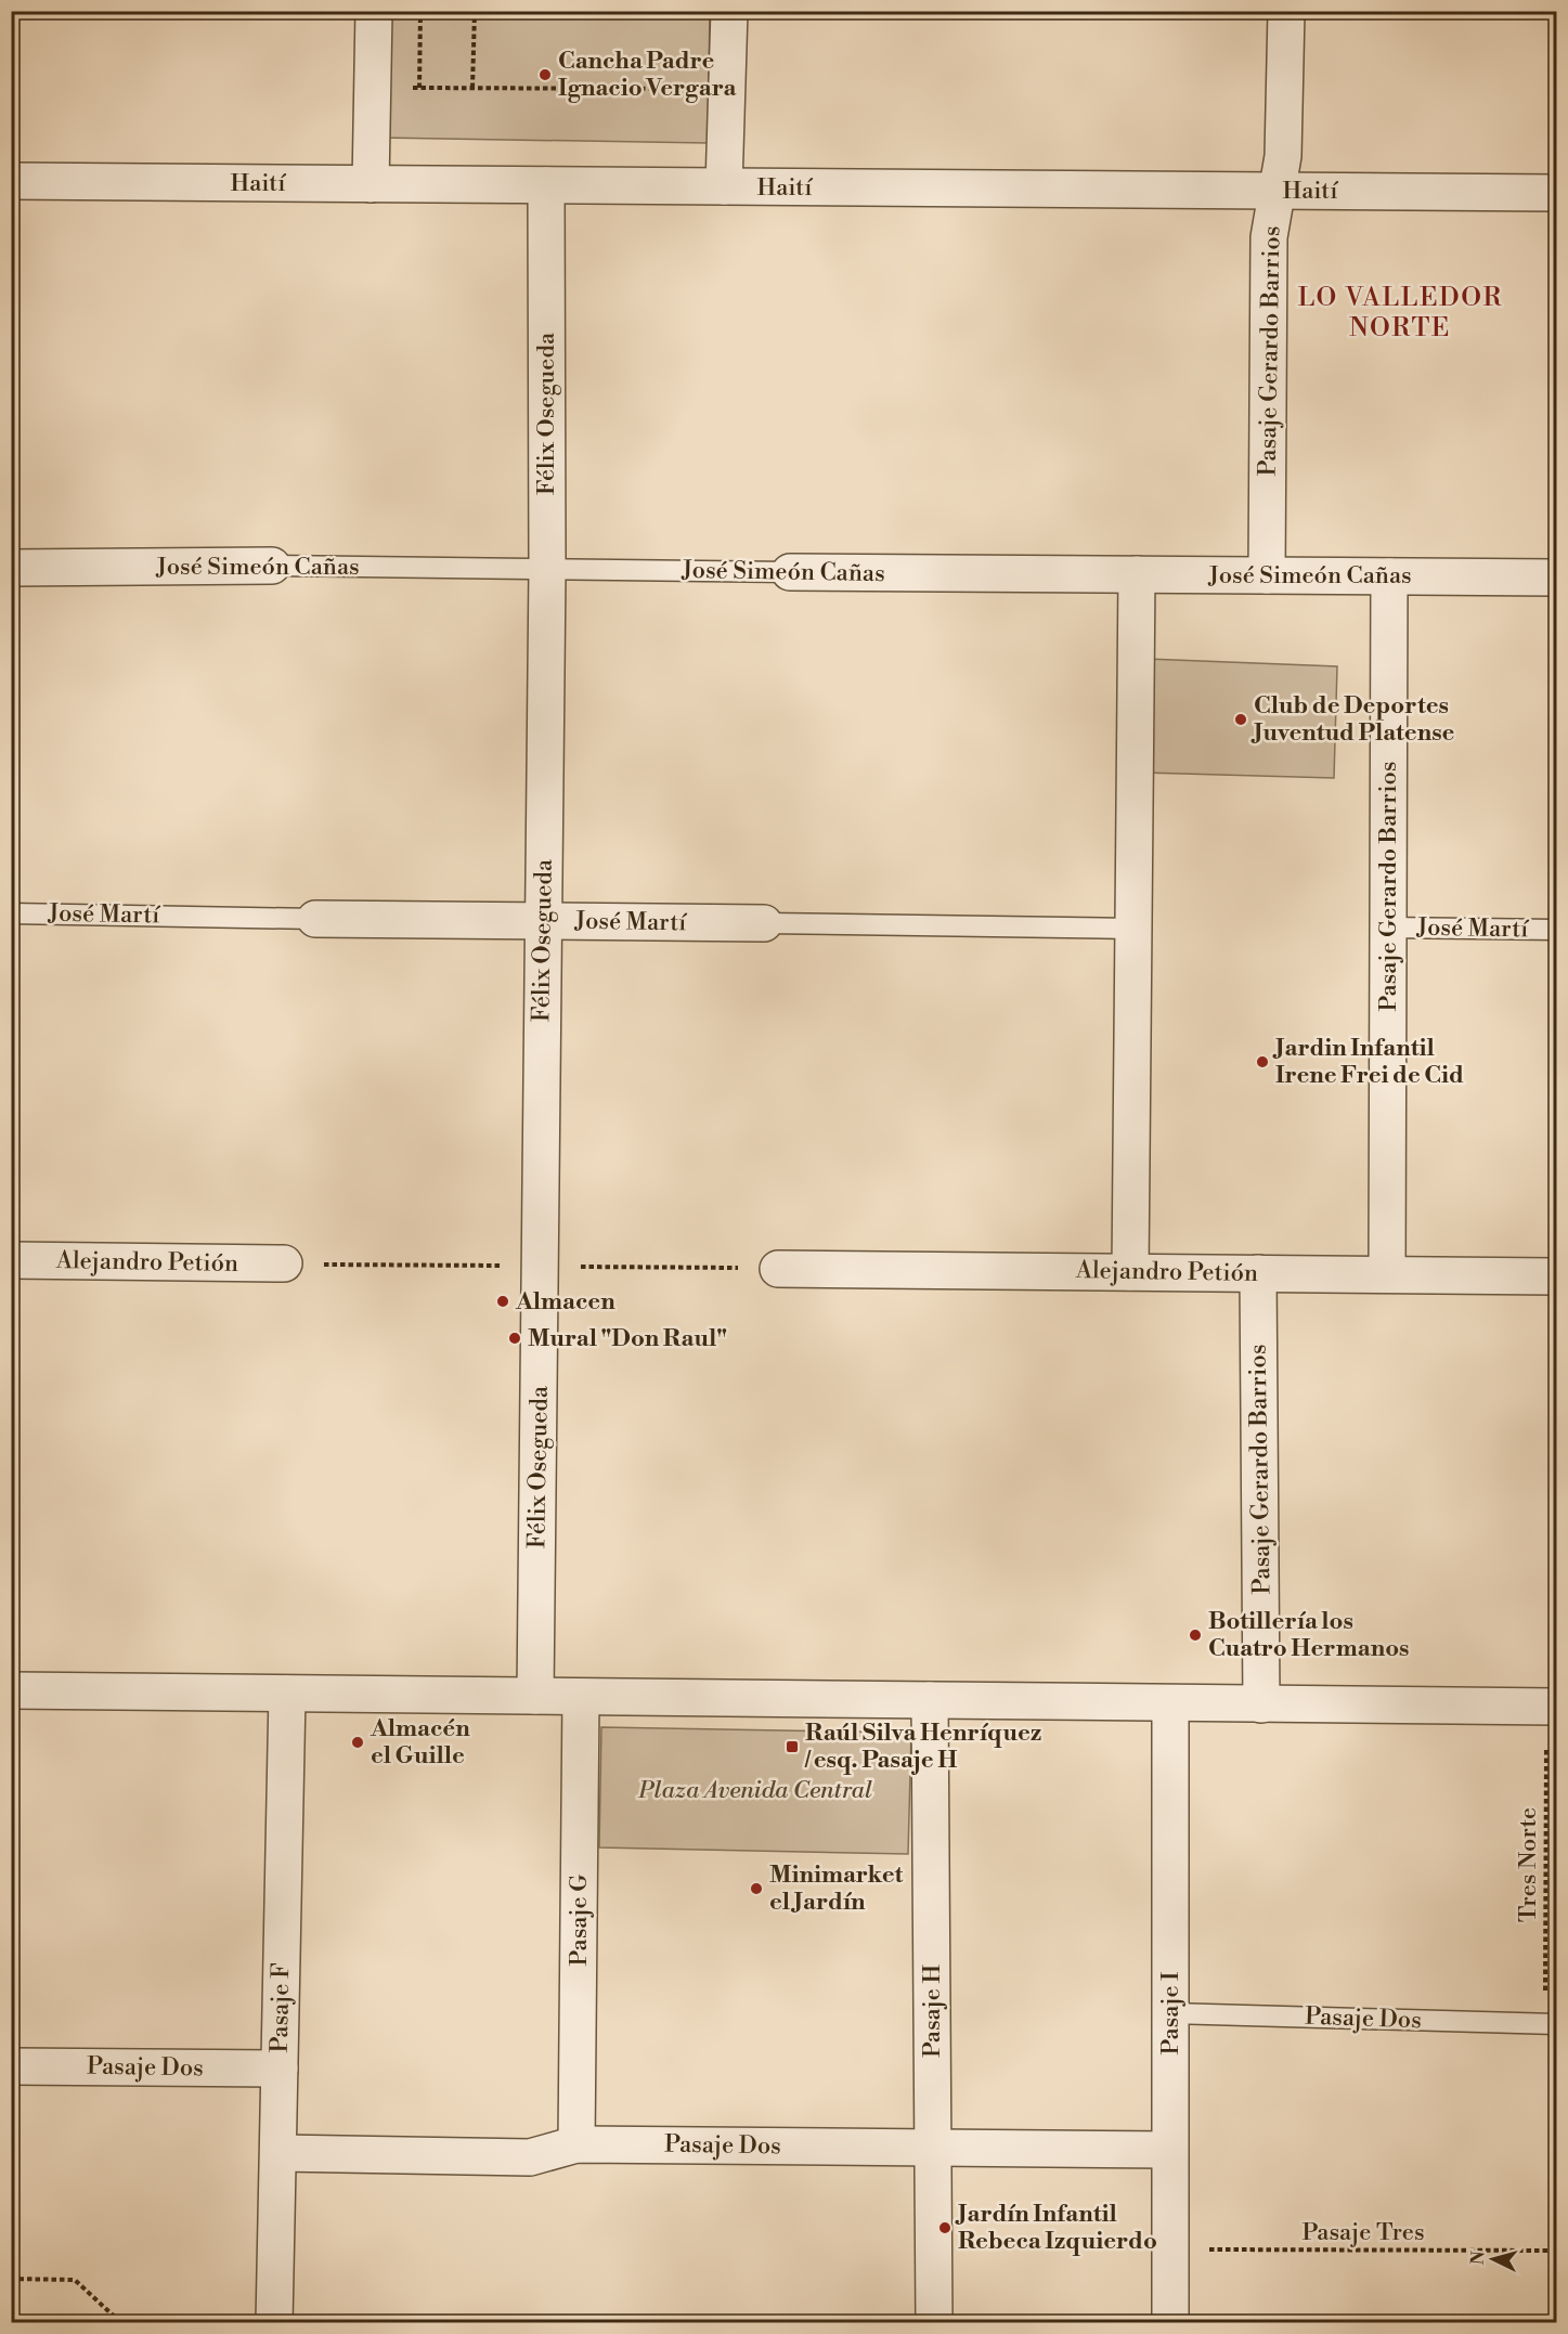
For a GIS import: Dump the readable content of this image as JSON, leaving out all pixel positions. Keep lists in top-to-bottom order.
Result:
{
  "streets": {
    "street": [
      "Haití",
      "Pasaje Gerardo Barrios",
      "Félix Osegueda",
      "José Simeón Cañas",
      "José Martí",
      "Alejandro Petión",
      "Pasaje G",
      "Pasaje F",
      "Pasaje H",
      "Pasaje I",
      "Pasaje Dos"
    ],
    "path": ["Tres Norte", "Pasaje Tres"]
  },
  "crossings": [
    ["Haití", "Pasaje Gerardo Barrios"],
    ["Haití", "Félix Osegueda"],
    ["Pasaje Gerardo Barrios", "José Simeón Cañas"],
    ["Pasaje Gerardo Barrios", "José Martí"],
    ["Pasaje Gerardo Barrios", "Alejandro Petión"],
    ["Félix Osegueda", "José Simeón Cañas"],
    ["Félix Osegueda", "José Martí"],
    ["Tres Norte", "Pasaje Dos"],
    ["Pasaje G", "Pasaje Dos"],
    ["Pasaje F", "Pasaje Dos"],
    ["Pasaje H", "Pasaje Dos"],
    ["Pasaje I", "Pasaje Dos"],
    ["Pasaje I", "Pasaje Tres"]
  ],
  "districts": ["LO VALLEDOR NORTE"],
  "parks": ["Plaza Avenida Central"],
  "places": {
    "other": [
      "Cancha Padre Ignacio Vergara",
      "Club de Deportes Juventud Platense",
      "Jardin Infantil Irene Frei de Cid",
      "Almacen",
      "Mural \"Don Raul\"",
      "Botillería los Cuatro Hermanos",
      "Almacén el Guille",
      "Minimarket el Jardín",
      "Jardín Infantil Rebeca Izquierdo"
    ],
    "transit": ["Raúl Silva Henríquez / esq. Pasaje H"]
  },
  "north": "left"
}
